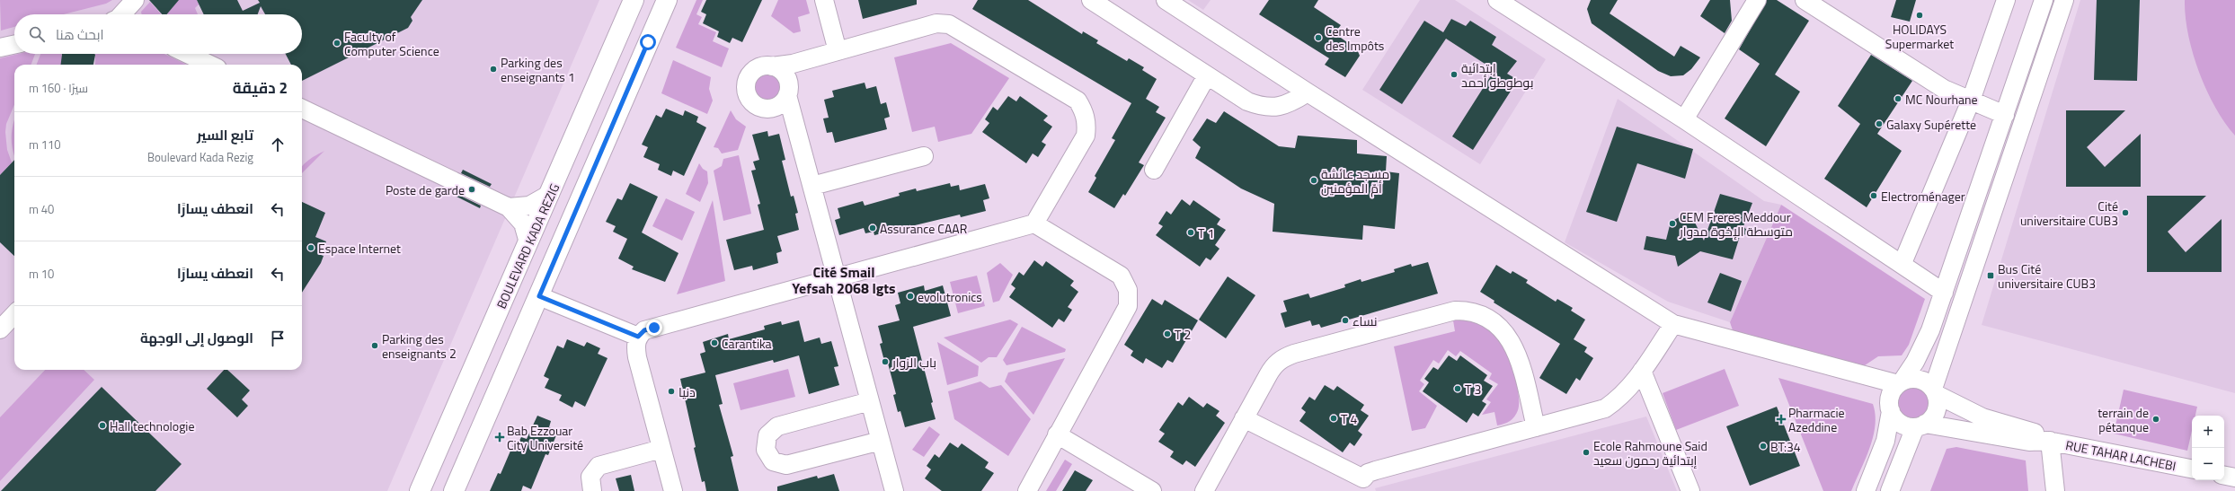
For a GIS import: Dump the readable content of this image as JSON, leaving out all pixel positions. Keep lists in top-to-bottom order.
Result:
{
  "streets": {
    "main road": ["BOULEVARD KADA REZIG"],
    "street": ["RUE TAHAR LACHEBI"]
  },
  "districts": ["Cité Smail Yefsah 2068 lgts"],
  "places": {
    "other": [
      "HOLIDAYS Supermarket",
      "Centre des Impôts",
      "Faculty of Computer Science",
      "Parking des enseignants 1",
      "إبتدائية بوطوطو أحمد",
      "MC Nourhane",
      "Galaxy Supérette",
      "مسجد عائشة أمّ المؤمنين",
      "Poste de garde",
      "Electroménager",
      "Cité universitaire CUB3",
      "CEM Freres Meddour متوسطة الإخوة مدوار",
      "Assurance CAAR",
      "T 1",
      "Espace Internet",
      "evolutronics",
      "نساء",
      "T 2",
      "Carantika",
      "Parking des enseignants 2",
      "باب الزوار",
      "T 3",
      "دنيا",
      "T 4",
      "terrain de pétanque",
      "Hall technologie",
      "BT:34",
      "Ecole Rahmoune Said إبتدائية رحمون سعيد"
    ],
    "transit": ["Bus Cité universitaire CUB3"],
    "health": ["Pharmacie Azeddine", "Bab Ezzouar City Université"]
  },
  "page": {
    "search": "ابحث هنا",
    "heading": ["2 دقيقة", "سيرًا · 160 m"],
    "list": [
      ["تابع السير", "Boulevard Kada Rezig", "110 m"],
      ["انعطف يسارًا", "40 m"],
      ["انعطف يسارًا", "10 m"],
      "الوصول إلى الوجهة"
    ],
    "map_buttons": ["+", "−"]
  }
}
